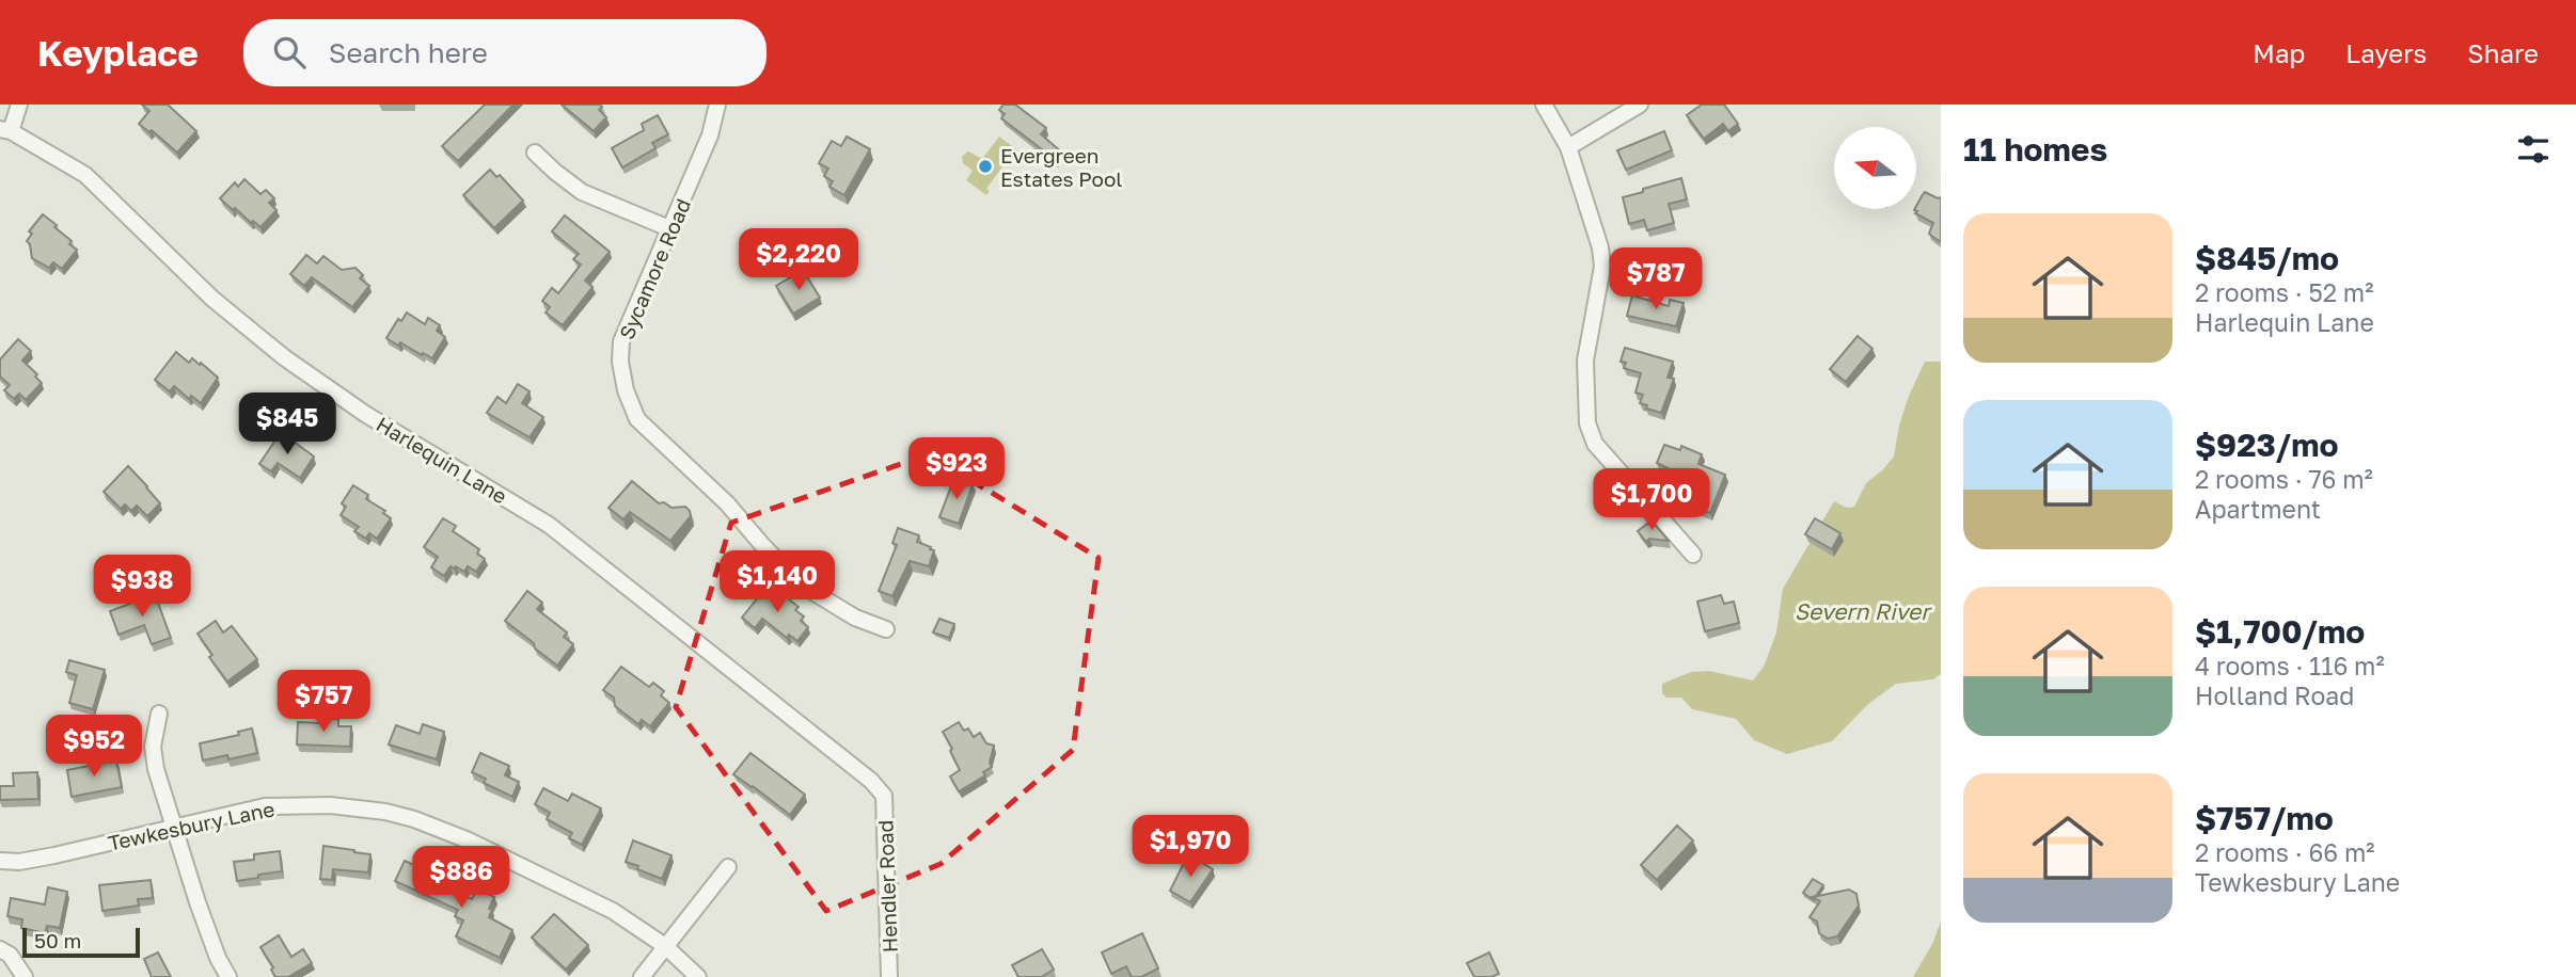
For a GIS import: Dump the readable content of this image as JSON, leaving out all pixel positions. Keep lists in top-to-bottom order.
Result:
{
  "streets": {
    "street": [
      "Sycamore Road",
      "Harlequin Lane",
      "Tewkesbury Lane",
      "Hendler Road"
    ]
  },
  "crossings": [
    ["Harlequin Lane", "Hendler Road"]
  ],
  "water": ["Severn River"],
  "places": ["Evergreen Estates Pool"],
  "scale_bar": "50 m",
  "north": "left",
  "page": {
    "header": "Keyplace",
    "search": "Search here",
    "nav": ["Map", "Layers", "Share"],
    "heading": "11 homes",
    "list": [
      {
        "name": "$845/mo",
        "note": "2 rooms · 52 m² · Harlequin Lane"
      },
      {
        "name": "$923/mo",
        "note": "2 rooms · 76 m² · Apartment"
      },
      {
        "name": "$1,700/mo",
        "note": "4 rooms · 116 m² · Holland Road"
      },
      {
        "name": "$757/mo",
        "note": "2 rooms · 66 m² · Tewkesbury Lane"
      }
    ],
    "price": [
      "$2,220",
      "$787",
      "$845",
      "$923",
      "$1,700",
      "$1,140",
      "$938",
      "$757",
      "$952",
      "$1,970",
      "$886"
    ],
    "scale": "50 m"
  }
}
